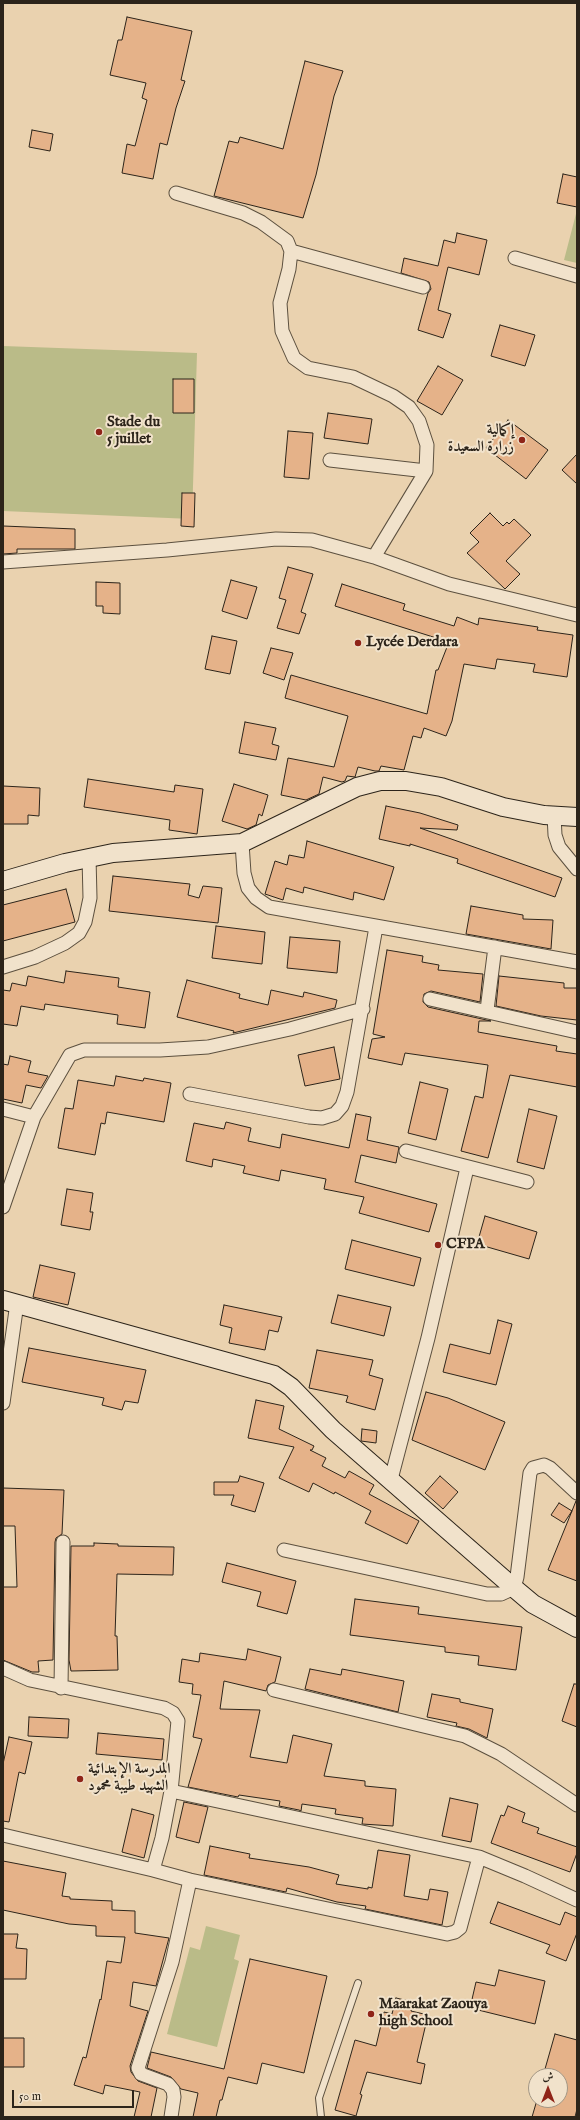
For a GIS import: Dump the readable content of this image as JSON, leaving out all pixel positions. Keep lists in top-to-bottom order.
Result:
{
  "places": [
    "Stade du 5 juillet",
    "إكمالية زرارة السعيدة",
    "Lycée Derdara",
    "CFPA",
    "المدرسة الإبتدائية الشهيد طيبة محمود",
    "Maarakat Zaouya high School"
  ],
  "scale_bar": "50 m",
  "north": "top"
}
